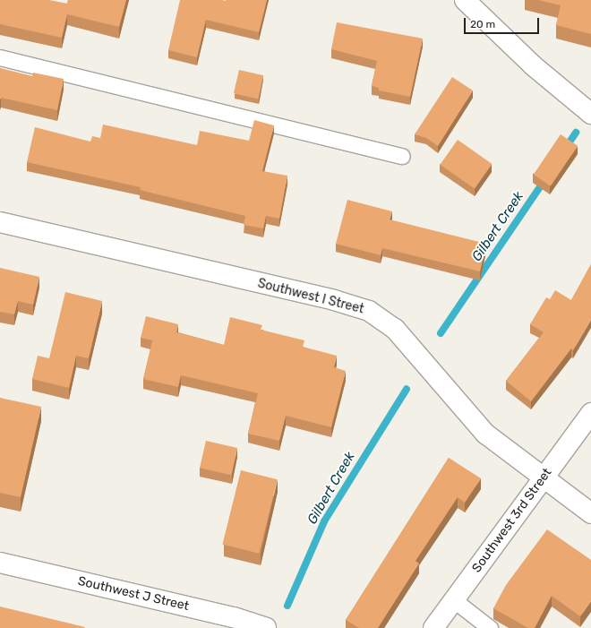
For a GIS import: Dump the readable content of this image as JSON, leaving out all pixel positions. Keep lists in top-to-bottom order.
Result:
{
  "streets": {
    "street": ["Southwest I Street", "Southwest 3rd Street", "Southwest J Street"]
  },
  "crossings": [
    ["Southwest I Street", "Southwest 3rd Street"]
  ],
  "water": ["Gilbert Creek"],
  "scale_bar": "20 m"
}
